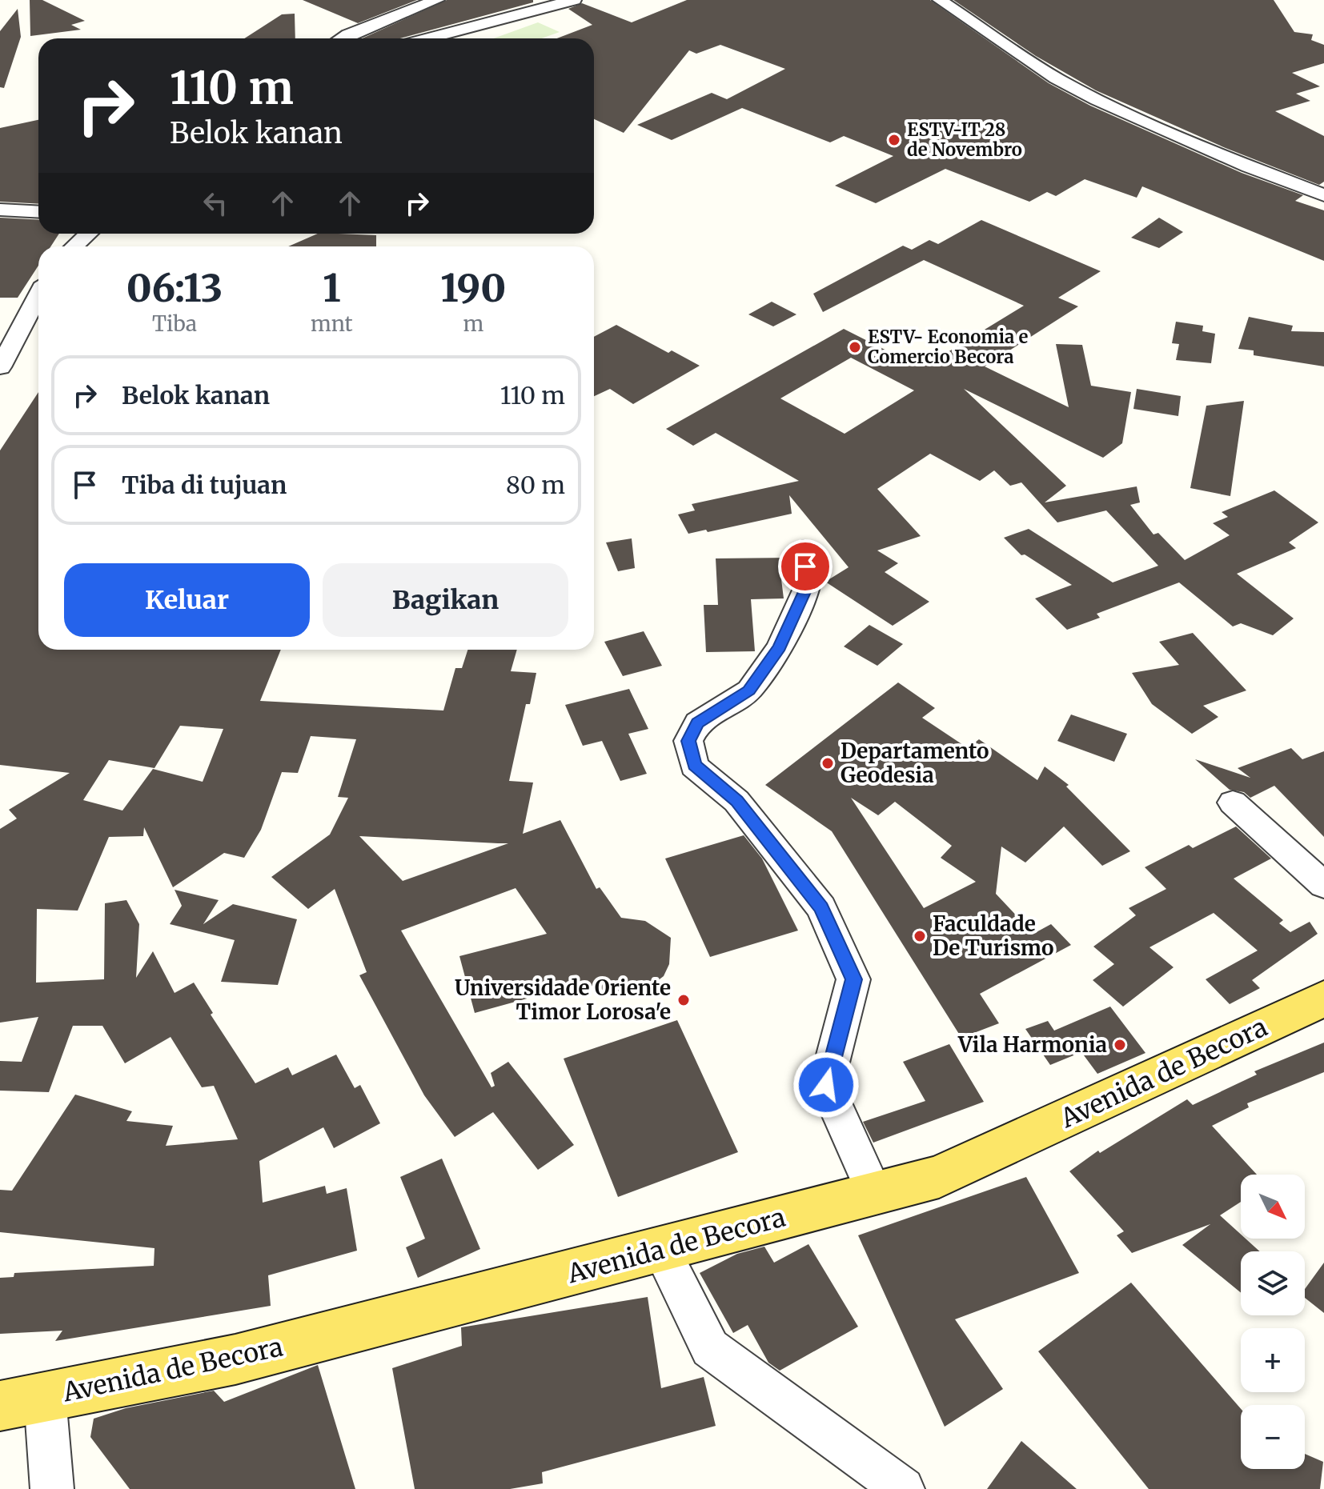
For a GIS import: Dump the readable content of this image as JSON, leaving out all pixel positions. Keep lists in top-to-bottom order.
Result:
{
  "streets": {
    "main road": ["Avenida de Becora"]
  },
  "places": [
    "ESTV-IT 28 de Novembro",
    "ESTV- Economia e Comercio Becora",
    "Departamento Geodesia",
    "Faculdade De Turismo",
    "Universidade Oriente Timor Lorosa'e",
    "Vila Harmonia"
  ],
  "north": "bottom right",
  "page": {
    "turn": ["110 m", "Belok kanan"],
    "eta": [
      "06:13",
      "Tiba",
      "1",
      "mnt",
      "190",
      "m"
    ],
    "list": [
      {
        "name": "Belok kanan",
        "value": "110 m"
      },
      {
        "name": "Tiba di tujuan",
        "value": "80 m"
      }
    ],
    "buttons": ["Keluar", "Bagikan"],
    "map_buttons": ["+", "−"]
  }
}
